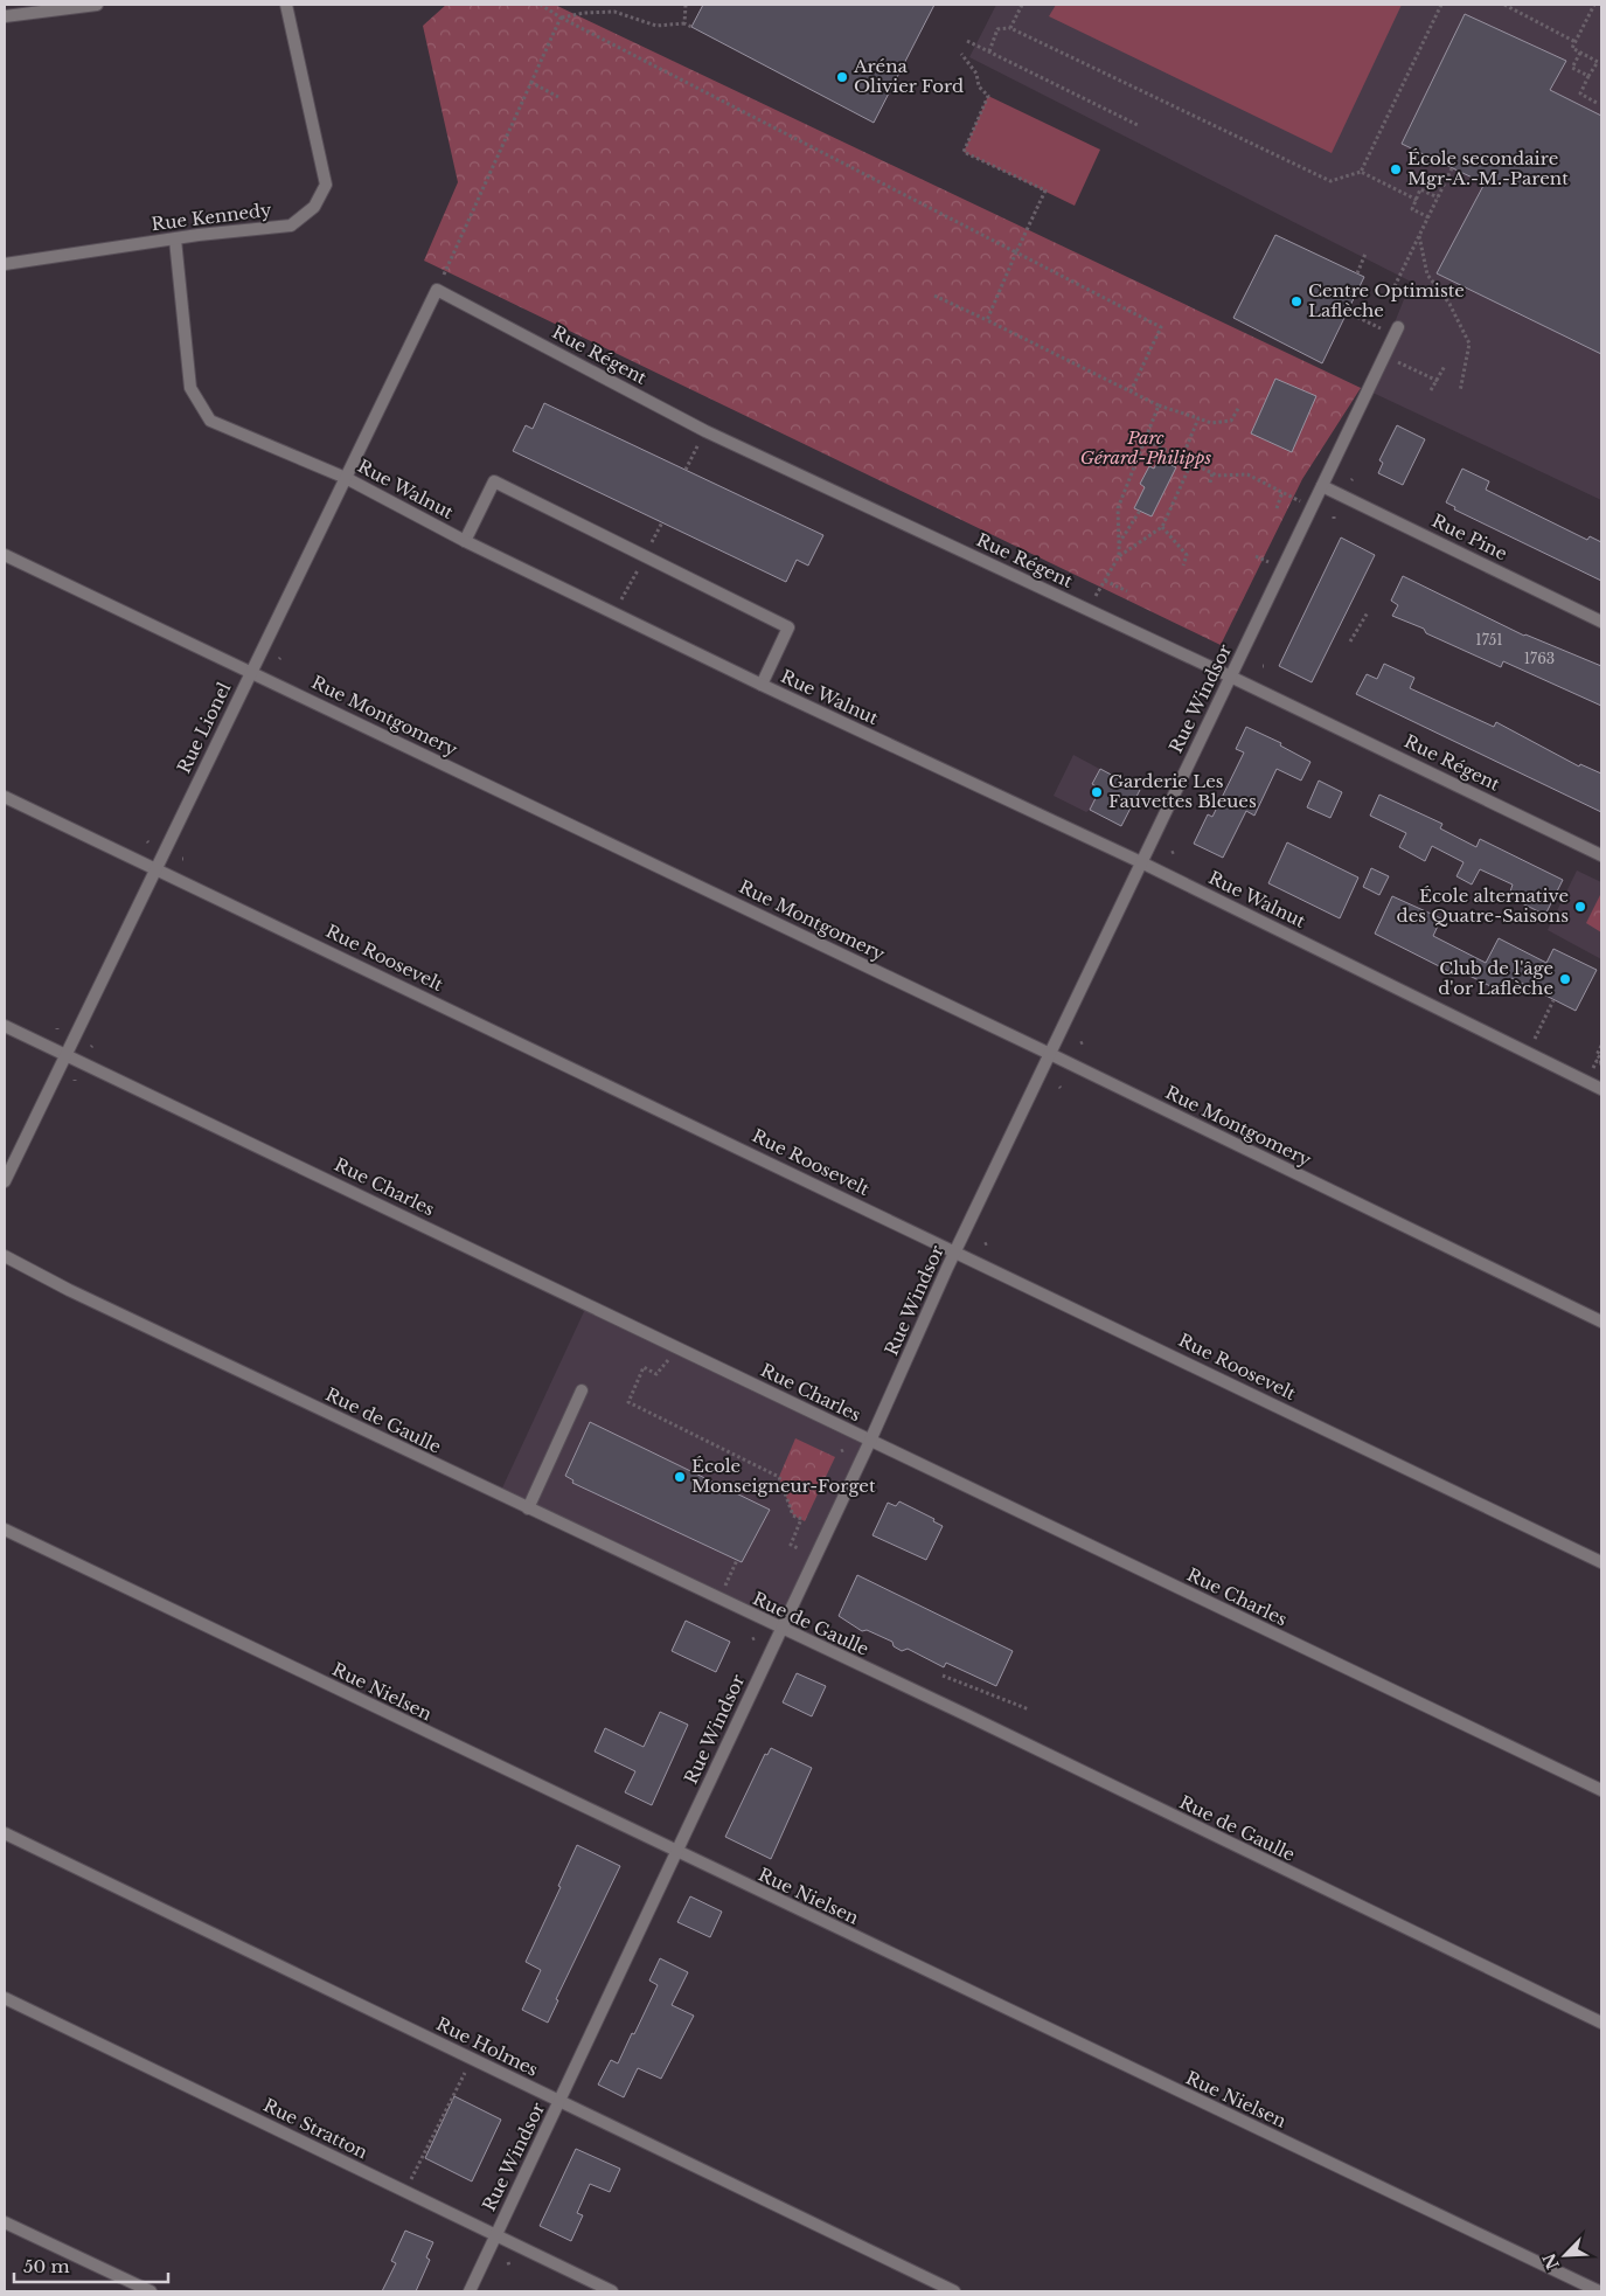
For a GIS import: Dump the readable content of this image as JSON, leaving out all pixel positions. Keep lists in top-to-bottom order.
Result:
{
  "streets": {
    "street": [
      "Rue Kennedy",
      "Rue Régent",
      "Rue Walnut",
      "Rue Pine",
      "Rue Windsor",
      "Rue Montgomery",
      "Rue Lionel",
      "Rue Roosevelt",
      "Rue Charles",
      "Rue de Gaulle",
      "Rue Nielsen",
      "Rue Holmes",
      "Rue Stratton"
    ]
  },
  "crossings": [
    ["Rue Kennedy", "Rue Walnut"],
    ["Rue Régent", "Rue Windsor"],
    ["Rue Régent", "Rue Lionel"],
    ["Rue Walnut", "Rue Windsor"],
    ["Rue Walnut", "Rue Lionel"],
    ["Rue Pine", "Rue Windsor"],
    ["Rue Windsor", "Rue Montgomery"],
    ["Rue Windsor", "Rue Roosevelt"],
    ["Rue Windsor", "Rue Charles"],
    ["Rue Windsor", "Rue de Gaulle"],
    ["Rue Windsor", "Rue Nielsen"],
    ["Rue Windsor", "Rue Holmes"],
    ["Rue Windsor", "Rue Stratton"],
    ["Rue Montgomery", "Rue Lionel"],
    ["Rue Lionel", "Rue Roosevelt"],
    ["Rue Lionel", "Rue Charles"]
  ],
  "parks": ["Parc Gérard-Philipps"],
  "places": [
    "Aréna Olivier Ford",
    "École secondaire Mgr-A.-M.-Parent",
    "Centre Optimiste Laflèche",
    "Garderie Les Fauvettes Bleues",
    "École alternative des Quatre-Saisons",
    "Club de l'âge d'or Laflèche",
    "École Monseigneur-Forget"
  ],
  "house_numbers": ["1751", "1763"],
  "scale_bar": "50 m",
  "north": "bottom left"
}
